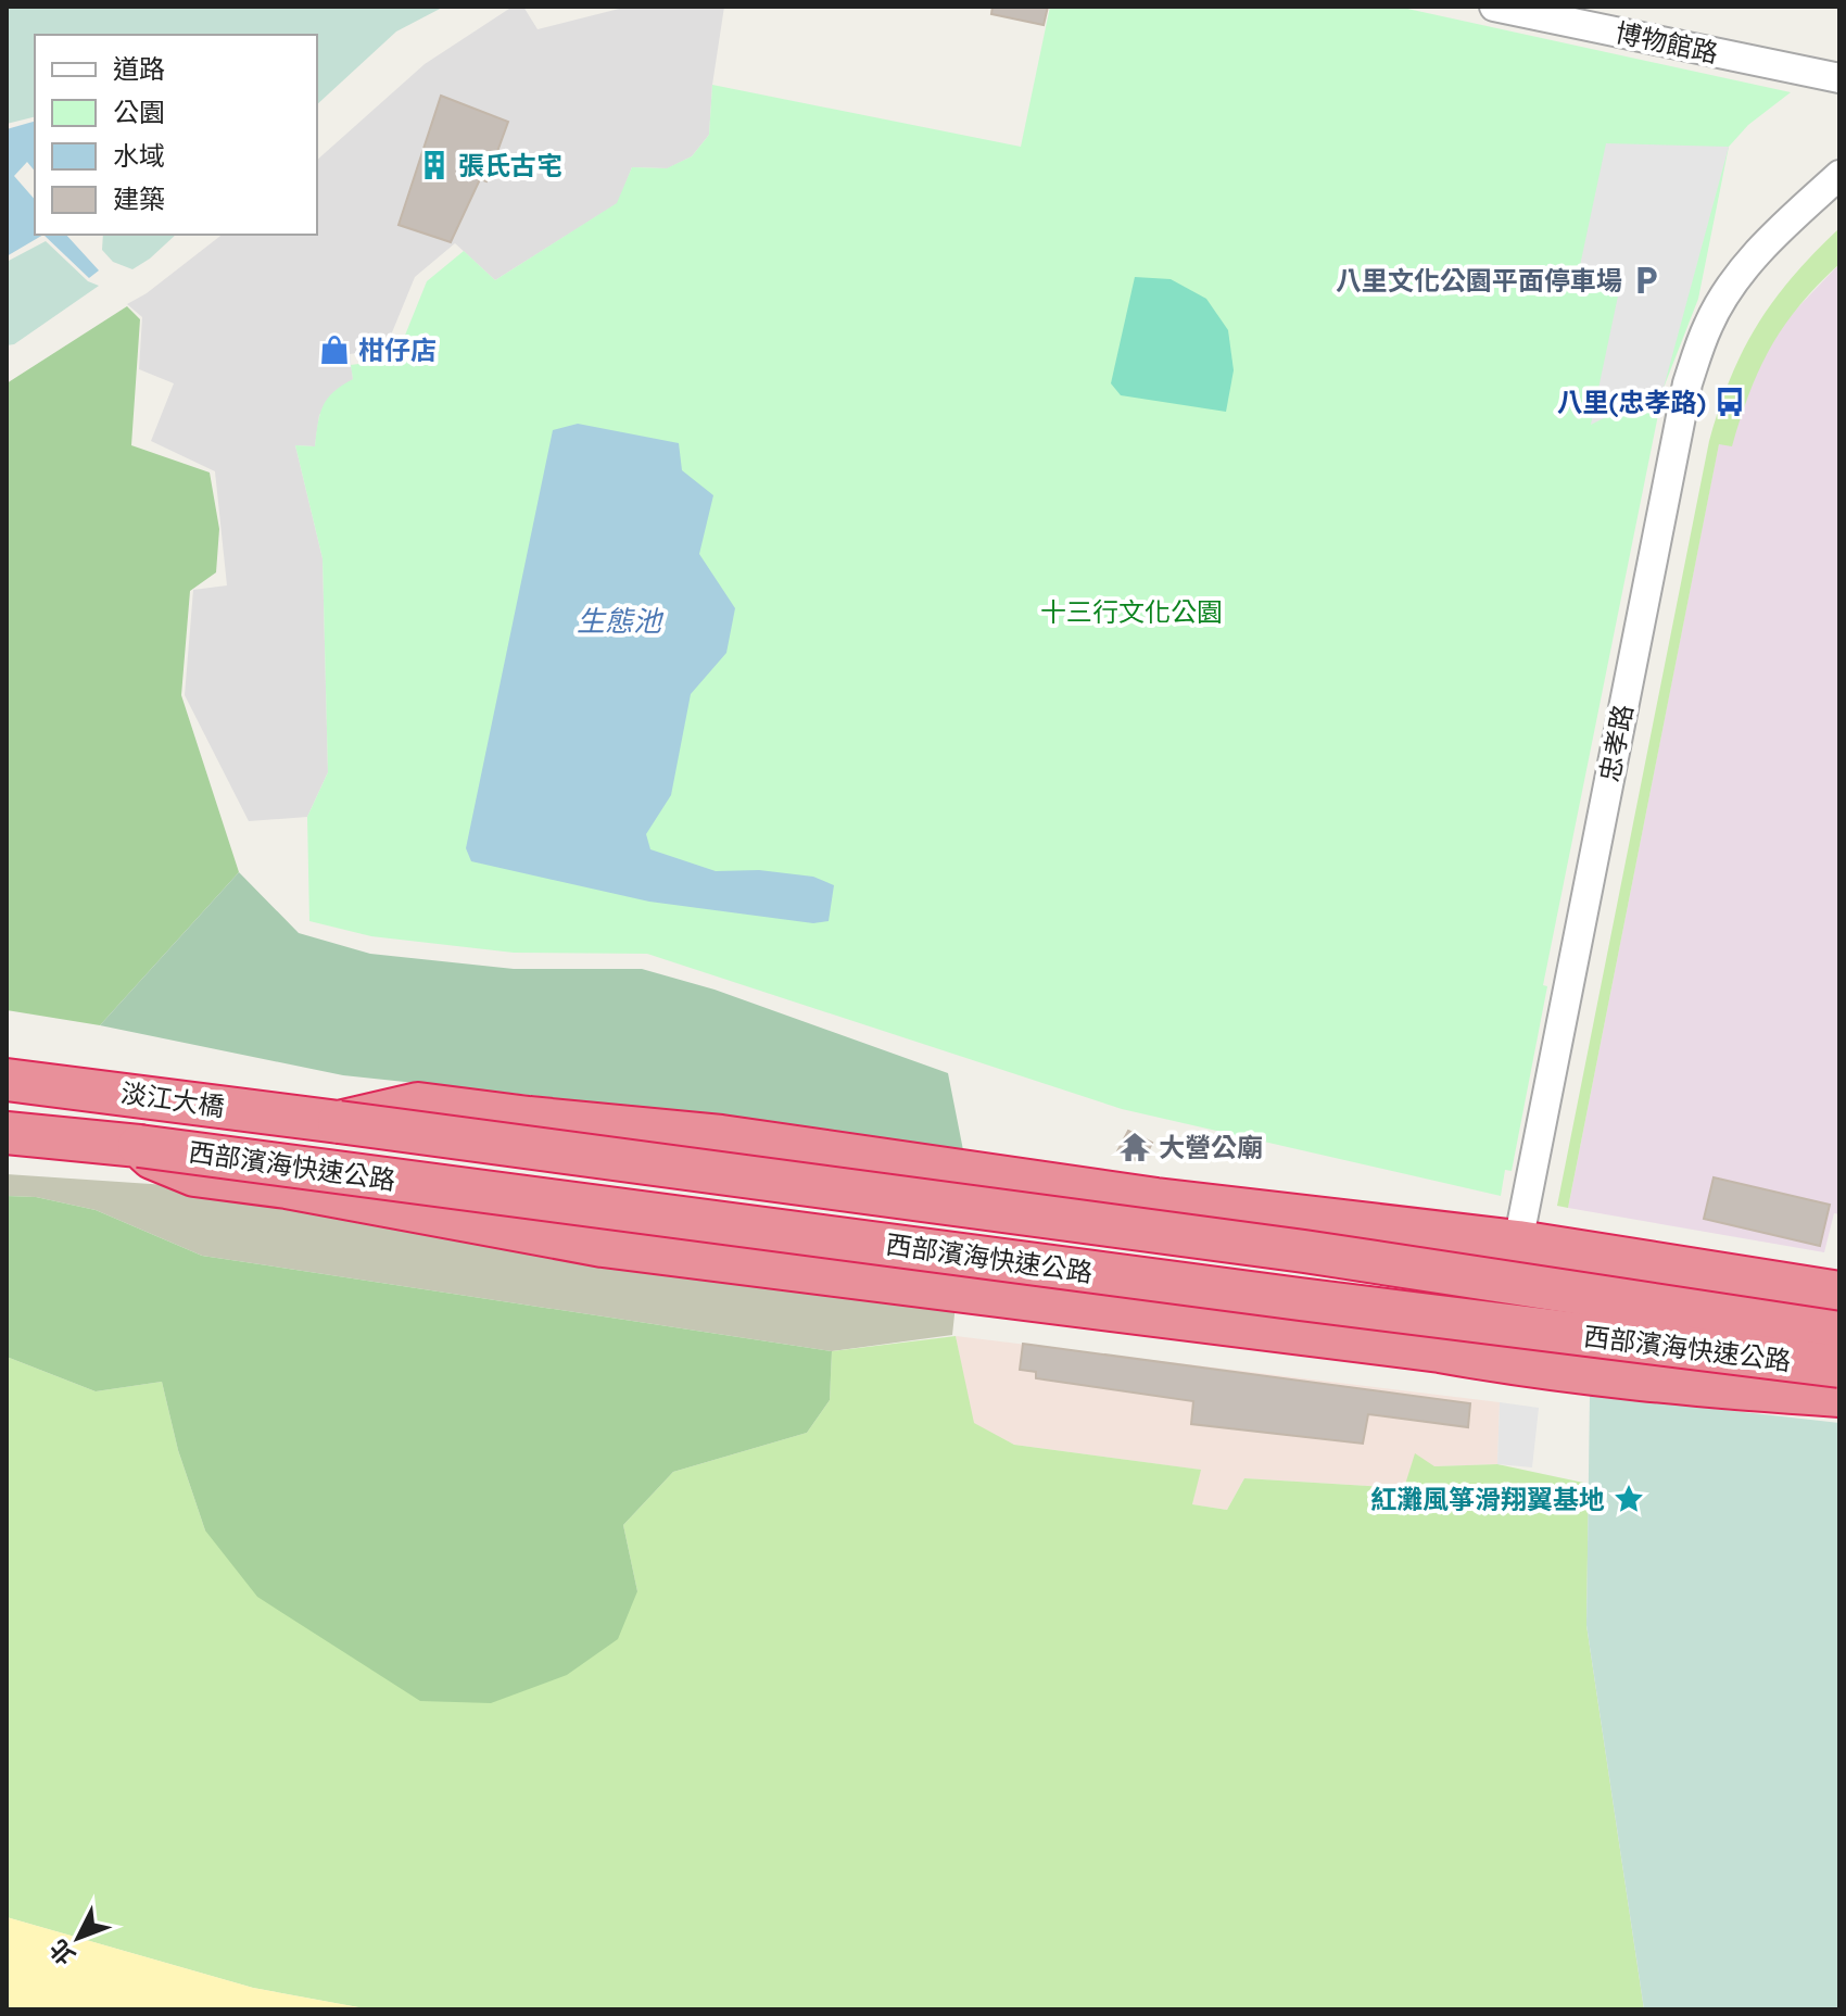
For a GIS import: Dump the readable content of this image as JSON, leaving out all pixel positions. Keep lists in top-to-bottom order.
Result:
{
  "streets": {
    "highway": ["淡江大橋", "西部濱海快速公路"],
    "street": ["博物館路", "忠孝路"]
  },
  "crossings": [
    ["淡江大橋", "西部濱海快速公路"]
  ],
  "water": ["生態池"],
  "parks": ["十三行文化公園"],
  "places": {
    "building": ["張氏古宅"],
    "parking": ["八里文化公園平面停車場"],
    "shop": ["柑仔店"],
    "bus stop": ["八里(忠孝路)"],
    "temple": ["大營公廟"],
    "place": ["紅灘風箏滑翔翼基地"]
  },
  "legend": [
    "道路",
    "公園",
    "水域",
    "建築"
  ],
  "north": "bottom left"
}
